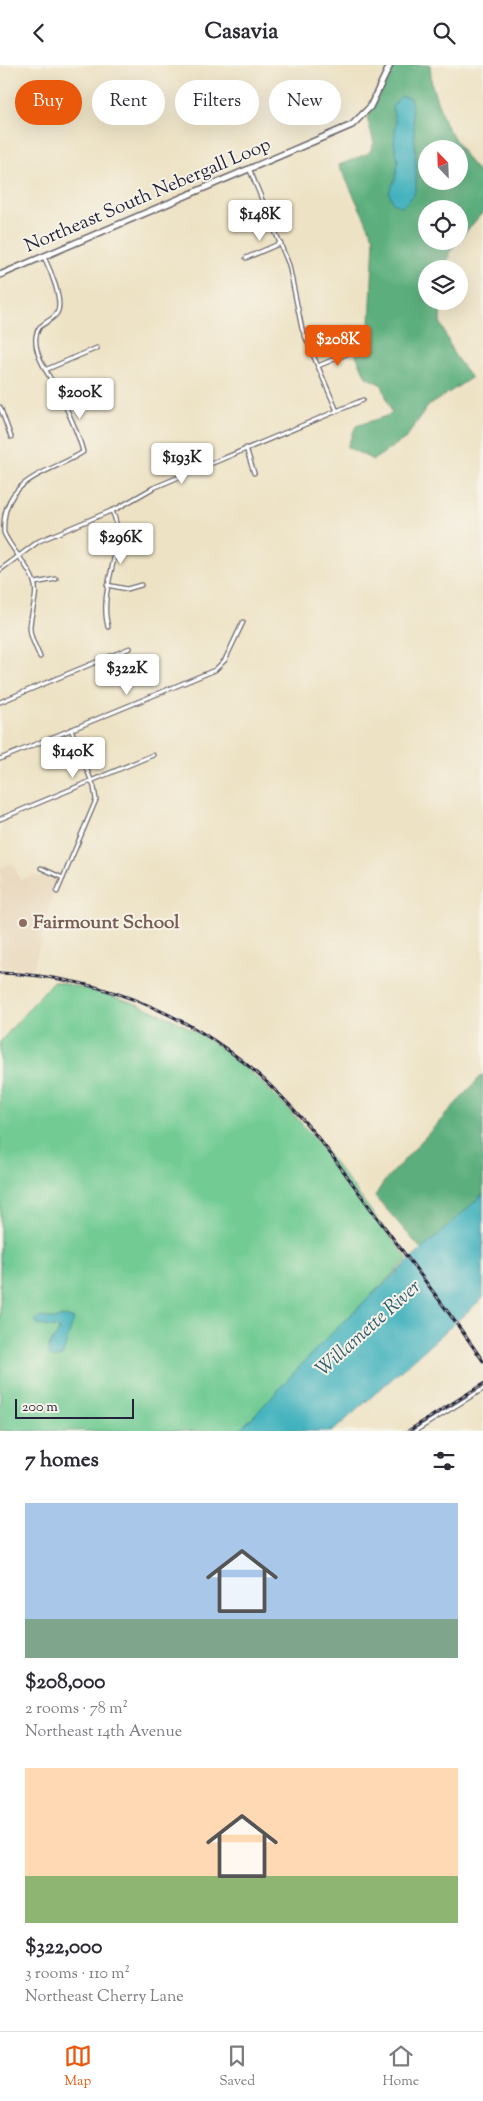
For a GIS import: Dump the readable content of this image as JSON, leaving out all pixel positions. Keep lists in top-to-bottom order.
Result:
{
  "streets": {
    "street": ["Northeast South Nebergall Loop"]
  },
  "water": ["Willamette River"],
  "places": ["Fairmount School"],
  "scale_bar": "200 m",
  "north": "top left",
  "page": {
    "header": "Casavia",
    "chip": [
      "Buy",
      "Rent",
      "Filters",
      "New"
    ],
    "price": [
      "$148K",
      "$208K",
      "$200K",
      "$193K",
      "$296K",
      "$322K",
      "$140K"
    ],
    "scale": "200 m",
    "heading": "7 homes",
    "list": [
      {
        "name": "$208,000",
        "note": "2 rooms · 78 m² · Northeast 14th Avenue"
      },
      {
        "name": "$322,000",
        "note": "3 rooms · 110 m² · Northeast Cherry Lane"
      }
    ],
    "tabs": ["Map", "Saved", "Home"]
  }
}
